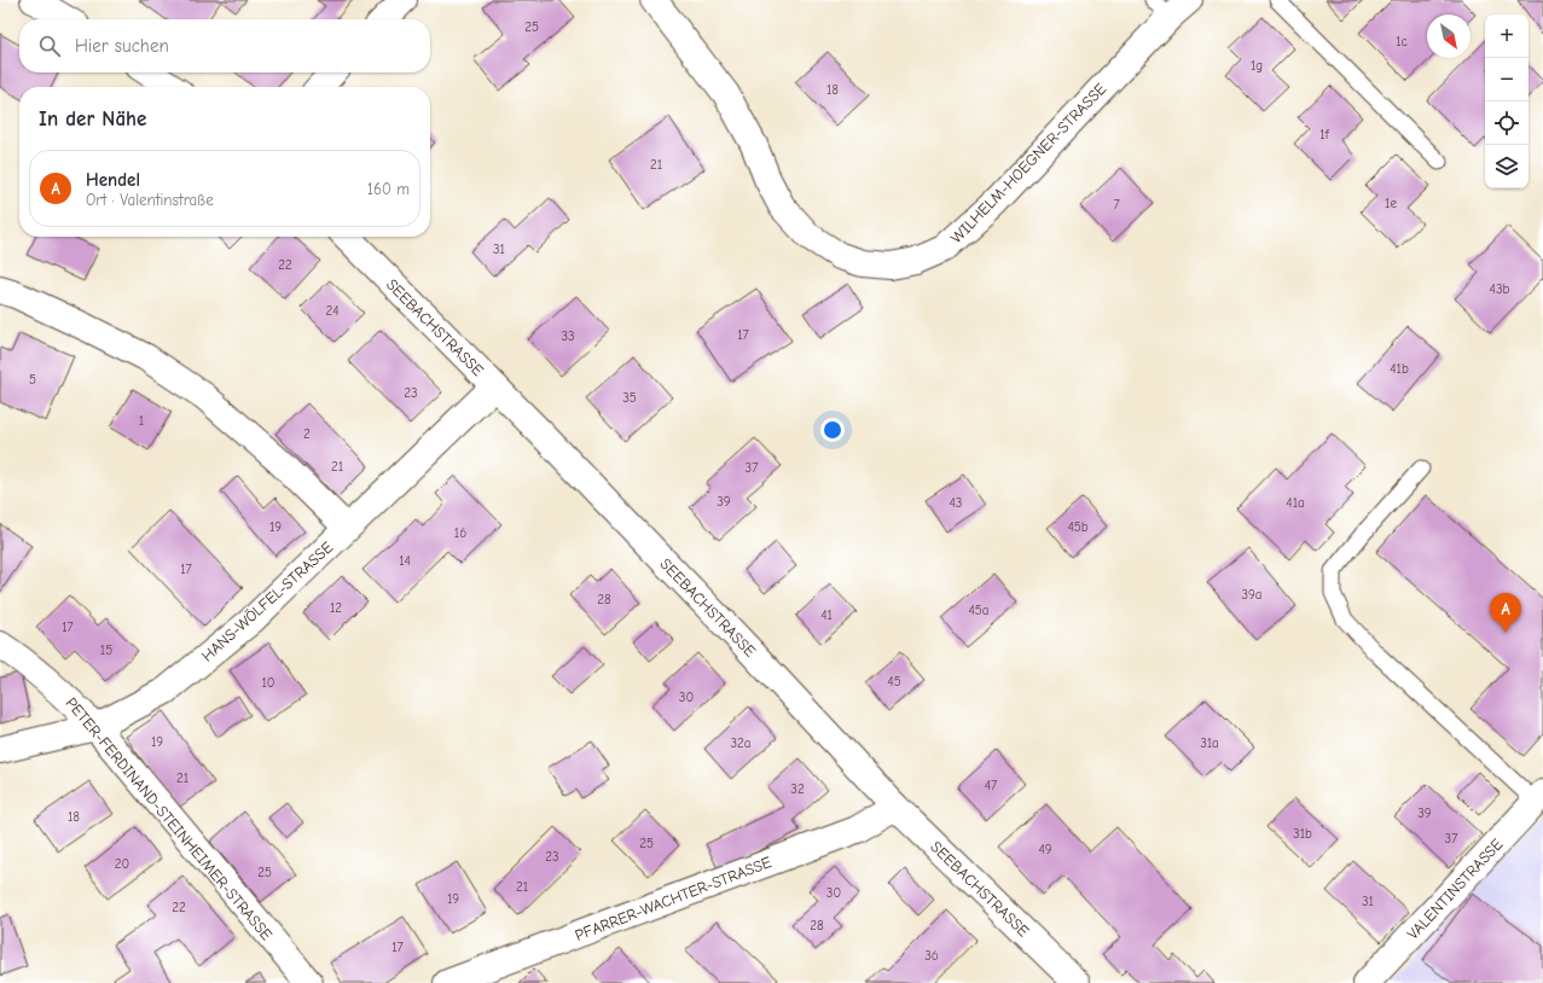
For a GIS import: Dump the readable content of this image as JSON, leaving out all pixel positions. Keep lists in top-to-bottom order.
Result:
{
  "streets": {
    "street": [
      "WILHELM-HOEGNER-STRASSE",
      "SEEBACHSTRASSE",
      "HANS-WÖLFEL-STRASSE",
      "PETER-FERDINAND-STEINHEIMER-STRASSE",
      "VALENTINSTRASSE",
      "PFARRER-WACHTER-STRASSE"
    ]
  },
  "crossings": [
    ["SEEBACHSTRASSE", "HANS-WÖLFEL-STRASSE"],
    ["SEEBACHSTRASSE", "PFARRER-WACHTER-STRASSE"],
    ["HANS-WÖLFEL-STRASSE", "PETER-FERDINAND-STEINHEIMER-STRASSE"]
  ],
  "house_numbers": [
    "25",
    "1c",
    "1g",
    "18",
    "1f",
    "21",
    "1e",
    "7",
    "31",
    "22",
    "43b",
    "24",
    "17",
    "33",
    "41b",
    "5",
    "23",
    "35",
    "1",
    "2",
    "21",
    "37",
    "39",
    "43",
    "41a",
    "19",
    "45b",
    "16",
    "14",
    "17",
    "39a",
    "28",
    "12",
    "45a",
    "41",
    "17",
    "15",
    "45",
    "10",
    "30",
    "19",
    "32a",
    "31a",
    "21",
    "47",
    "32",
    "39",
    "18",
    "31b",
    "37",
    "25",
    "49",
    "23",
    "20",
    "25",
    "21",
    "30",
    "19",
    "31",
    "22",
    "28",
    "17",
    "36"
  ],
  "north": "bottom right",
  "page": {
    "map_buttons": ["+", "−"],
    "search": "Hier suchen",
    "heading": "In der Nähe",
    "list": [
      {
        "mark": "A",
        "name": "Hendel",
        "note": "Ort · Valentinstraße",
        "value": "160 m"
      }
    ],
    "pins": "A"
  }
}
